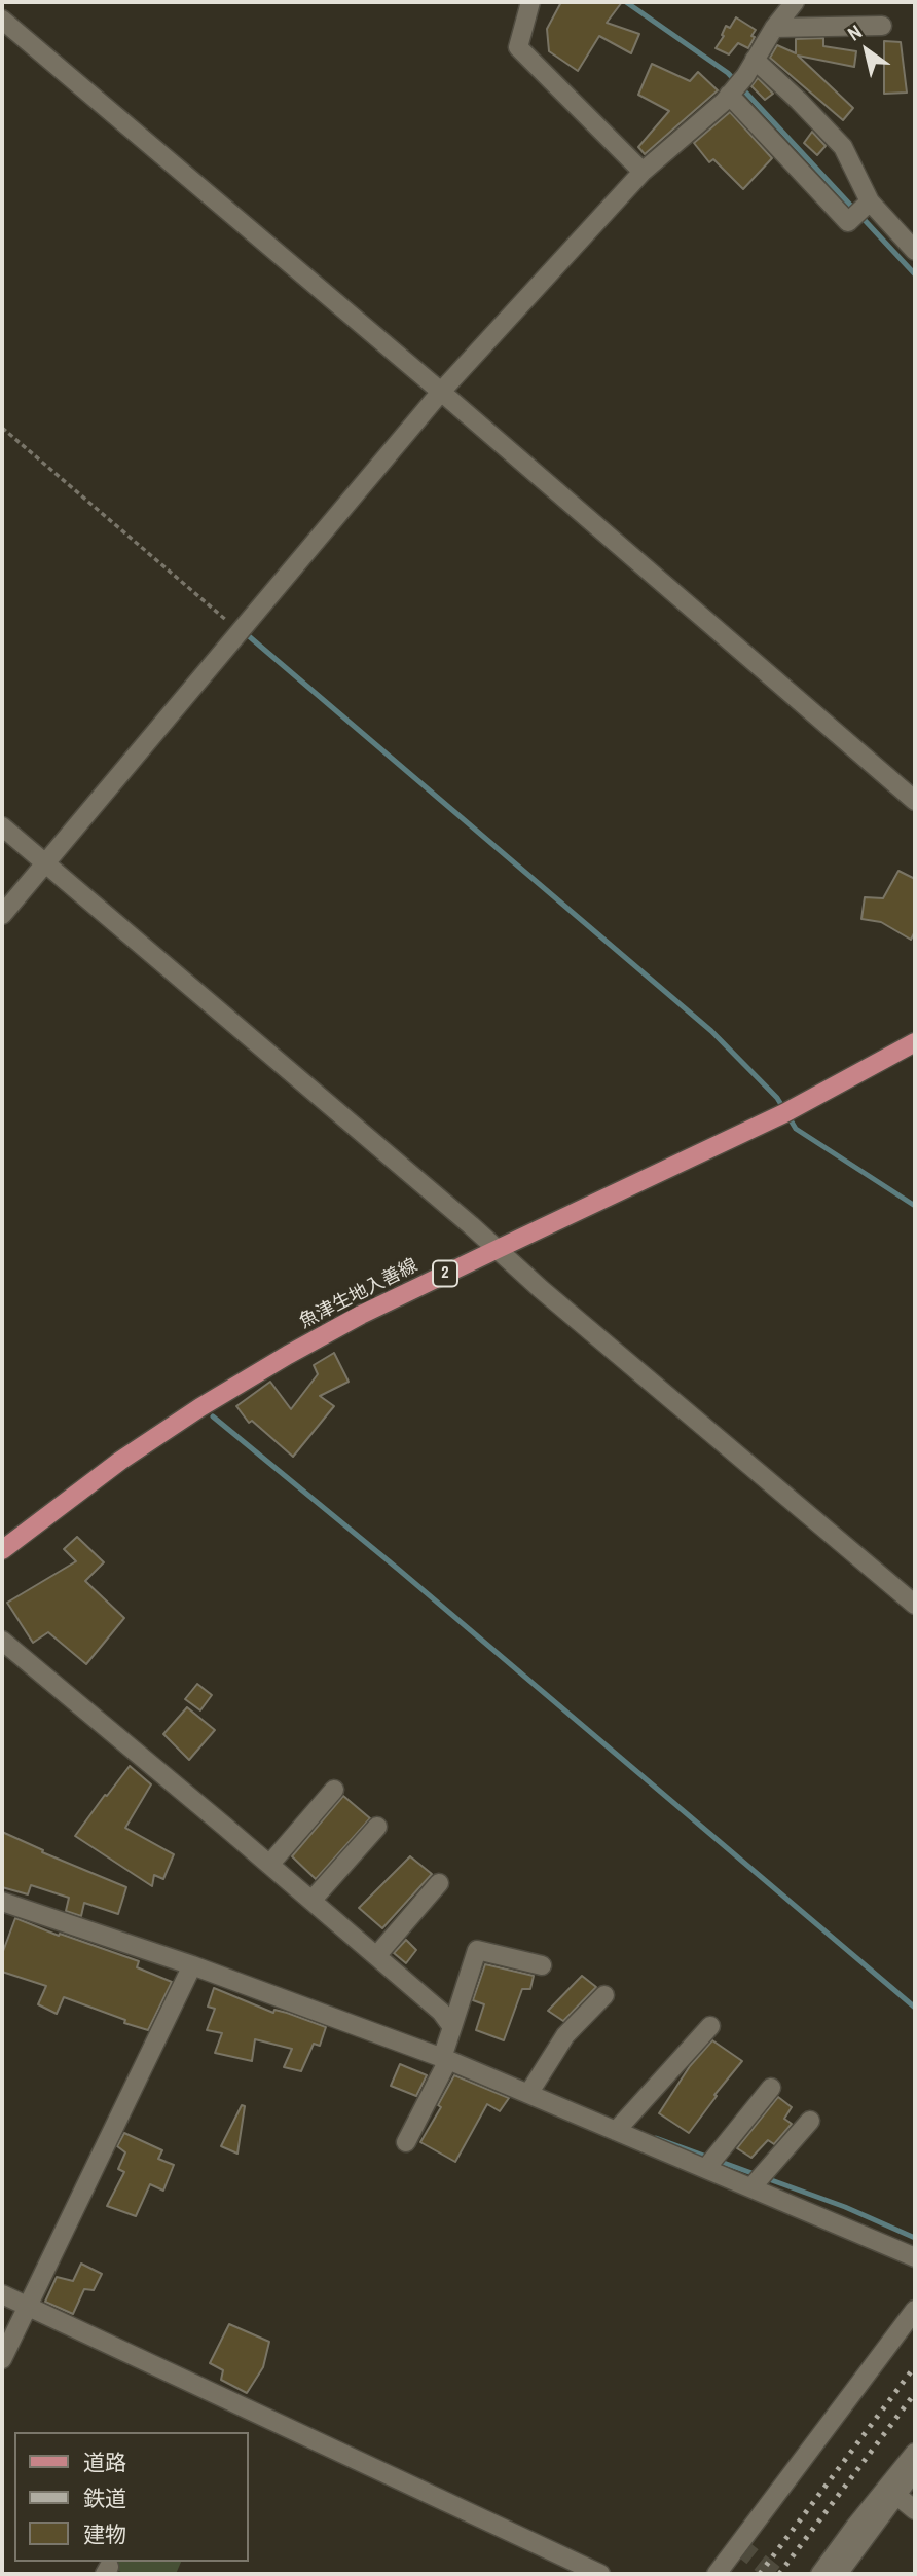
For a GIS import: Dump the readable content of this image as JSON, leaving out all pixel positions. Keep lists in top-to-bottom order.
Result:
{
  "streets": {
    "main road": ["2", "魚津生地入善線"]
  },
  "legend": ["道路", "鉄道", "建物"],
  "north": "top left"
}
